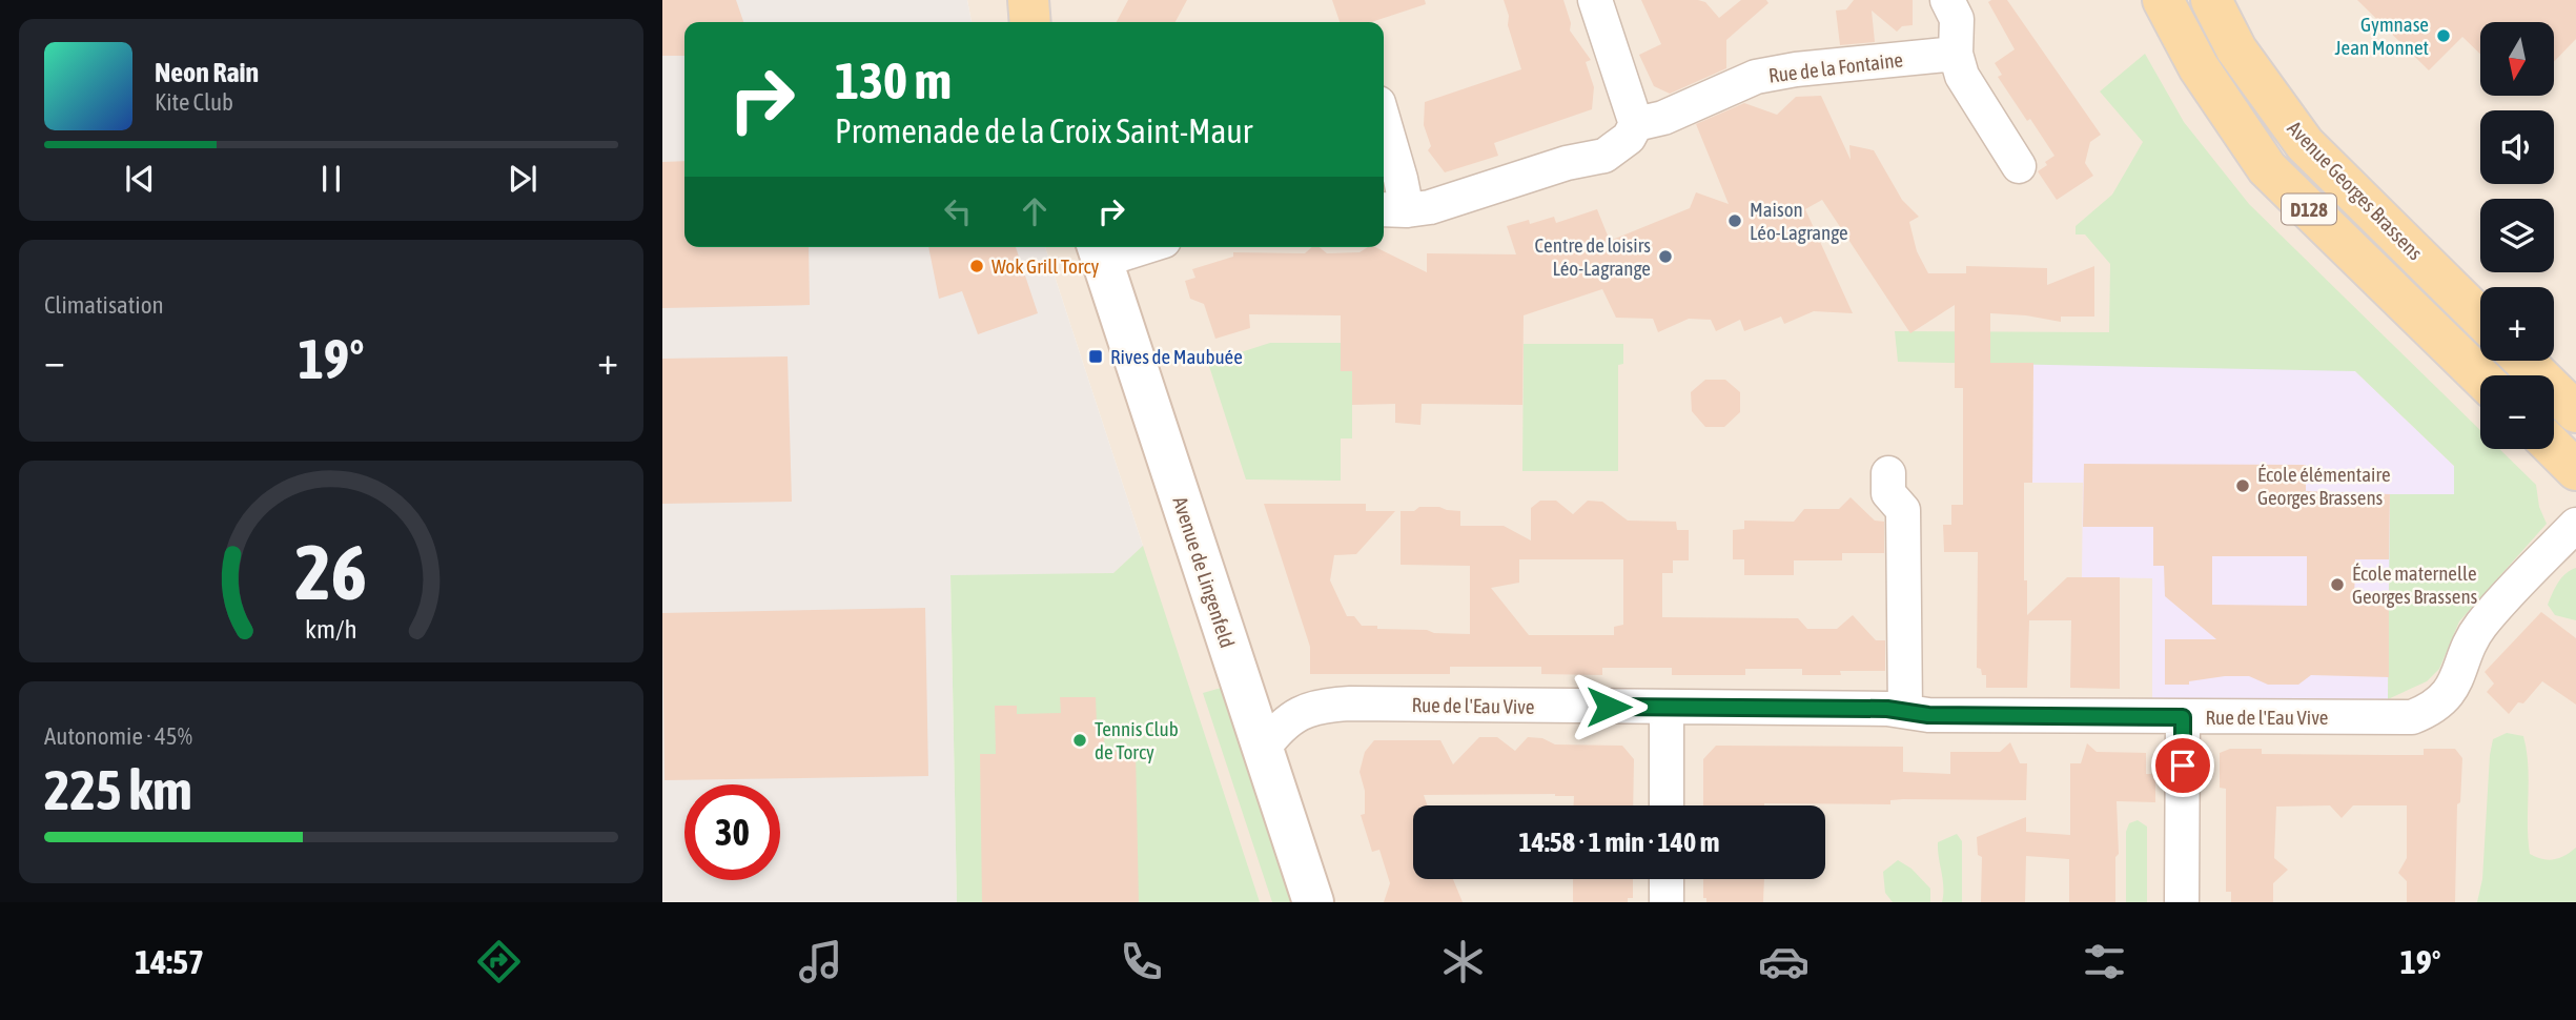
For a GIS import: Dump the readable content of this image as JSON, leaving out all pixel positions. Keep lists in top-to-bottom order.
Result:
{
  "streets": {
    "main road": ["Avenue Georges Brassens", "D128"],
    "street": ["Rue de la Fontaine", "Avenue de Lingenfeld", "Rue de l'Eau Vive"]
  },
  "crossings": [
    ["Avenue de Lingenfeld", "Rue de l'Eau Vive"]
  ],
  "places": {
    "other": [
      "Gymnase Jean Monnet",
      "Maison Léo-Lagrange",
      "Centre de loisirs Léo-Lagrange",
      "Wok Grill Torcy",
      "École élémentaire Georges Brassens",
      "École maternelle Georges Brassens",
      "Tennis Club de Torcy"
    ],
    "transit": ["Rives de Maubuée"]
  },
  "north": "bottom",
  "page": {
    "map_buttons": ["+", "−"],
    "turn": ["130 m", "Promenade de la Croix Saint-Maur"],
    "song": ["Neon Rain", "Kite Club"],
    "tile": [
      "Climatisation",
      ["Autonomie · 45%", "225 km"]
    ],
    "heat": ["−", "19°", "+"],
    "limit": "30",
    "trip": "14:58 · 1 min · 140 m",
    "tabs": ["14:57", "19°"],
    "gauge": ["26", "km/h"]
  }
}
